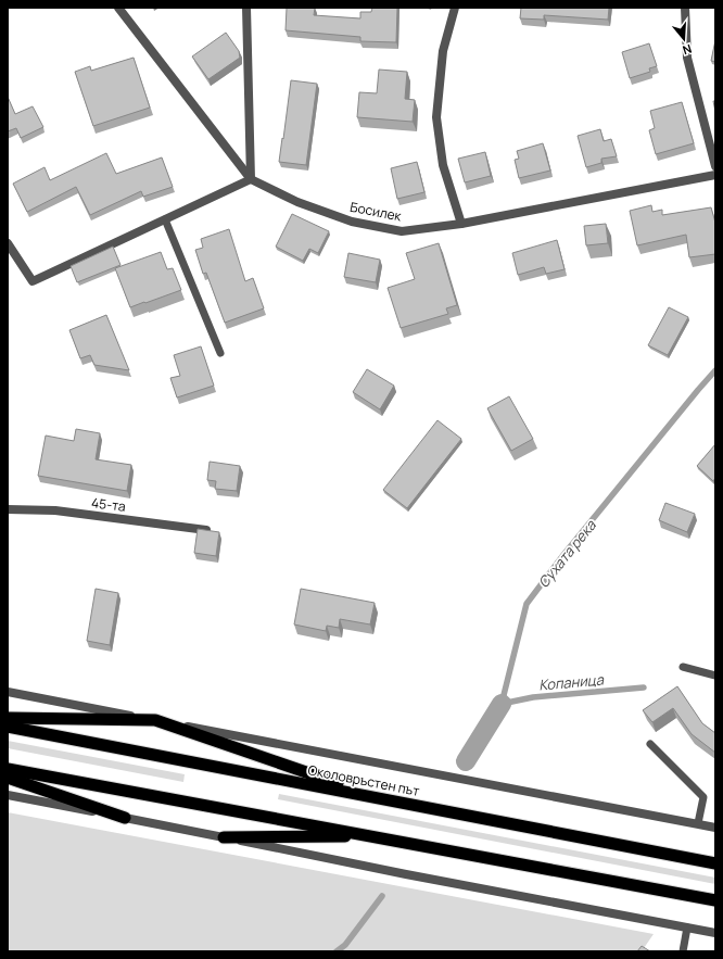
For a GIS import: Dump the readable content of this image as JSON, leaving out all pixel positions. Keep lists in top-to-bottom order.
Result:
{
  "streets": {
    "highway": ["Околовръстен път"],
    "street": ["Босилек", "45-та"]
  },
  "water": ["Сухата река", "Копаница"],
  "north": "bottom"
}
